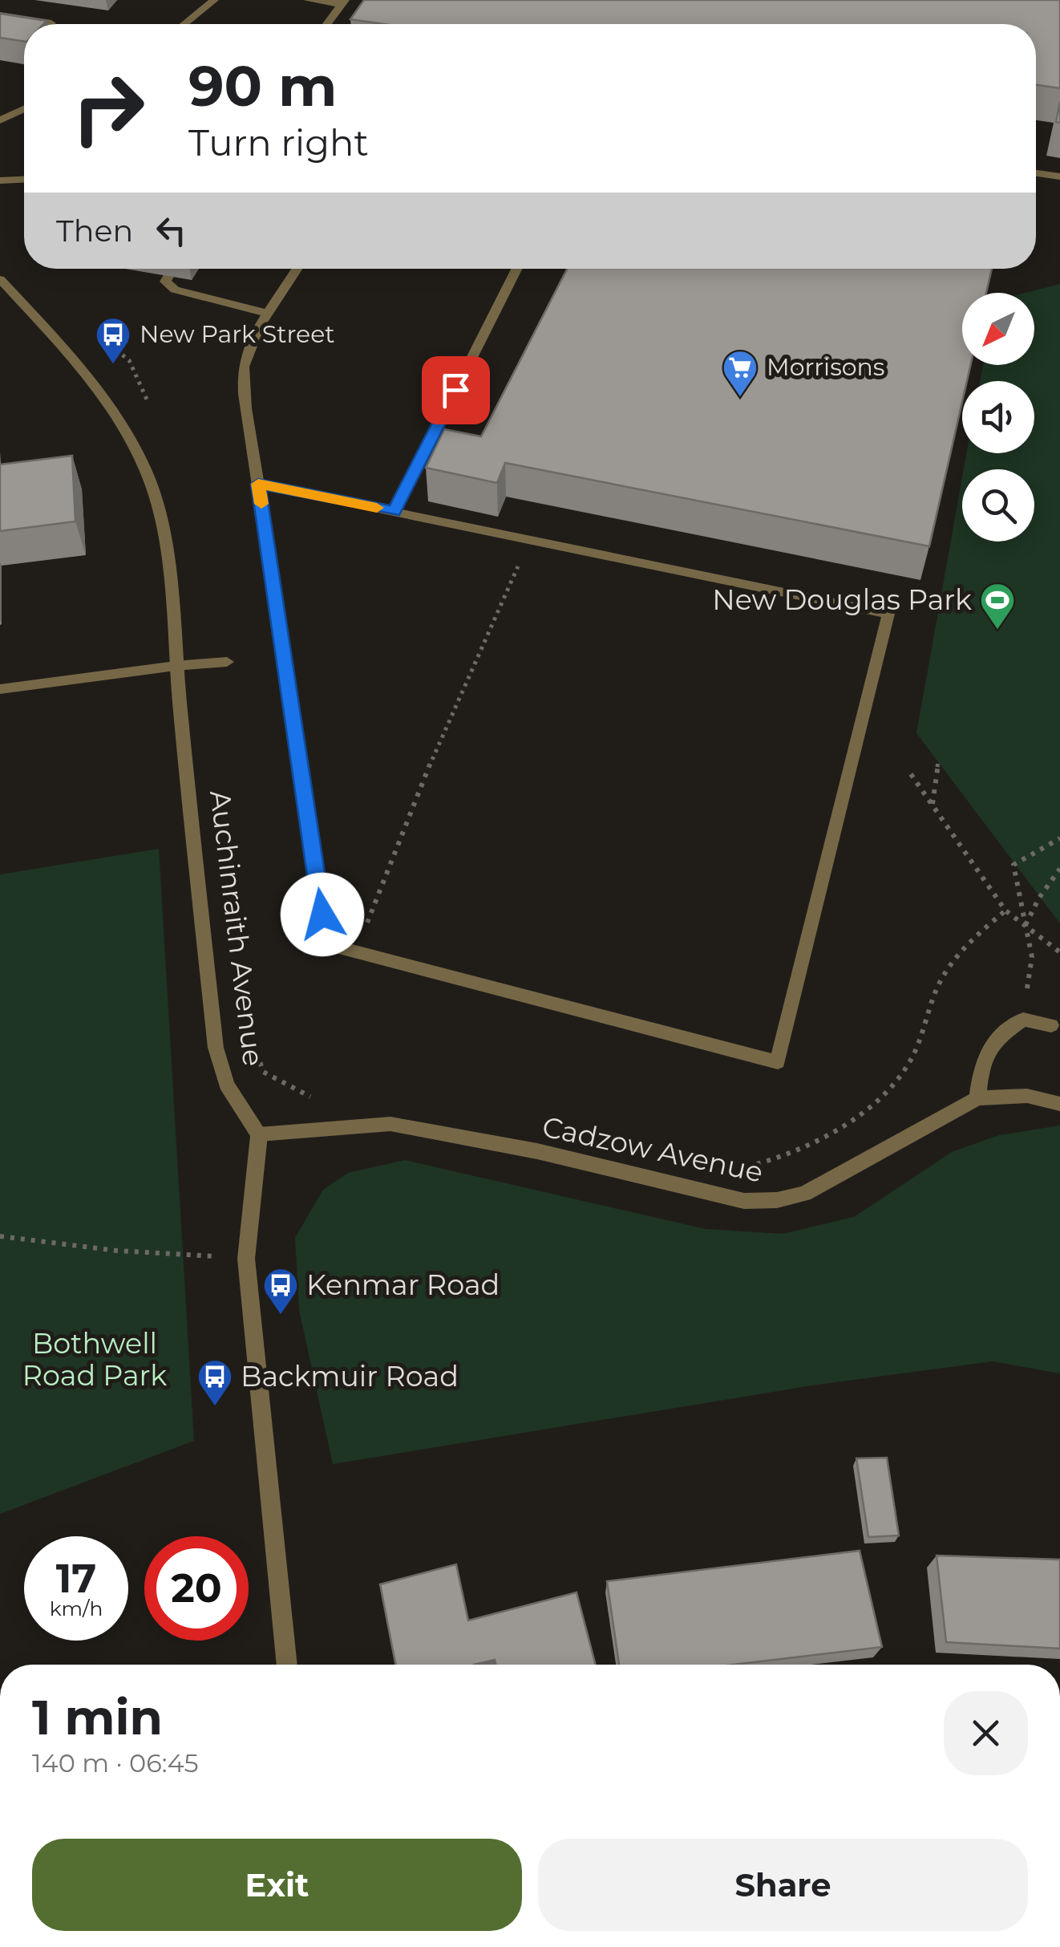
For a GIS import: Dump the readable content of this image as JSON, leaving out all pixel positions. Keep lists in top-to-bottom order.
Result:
{
  "streets": {
    "street": ["Auchinraith Avenue", "Cadzow Avenue"]
  },
  "crossings": [
    ["Auchinraith Avenue", "Cadzow Avenue"]
  ],
  "parks": ["Bothwell Road Park"],
  "places": {
    "bus stop": ["New Park Street", "Kenmar Road", "Backmuir Road"],
    "supermarket": ["Morrisons"],
    "sports": ["New Douglas Park"]
  },
  "north": "bottom left",
  "page": {
    "turn": ["90 m", "Turn right"],
    "then": "Then",
    "speed": "17 km/h",
    "limit": "20",
    "heading": ["1 min", "140 m · 06:45"],
    "buttons": ["Exit", "Share"]
  }
}
